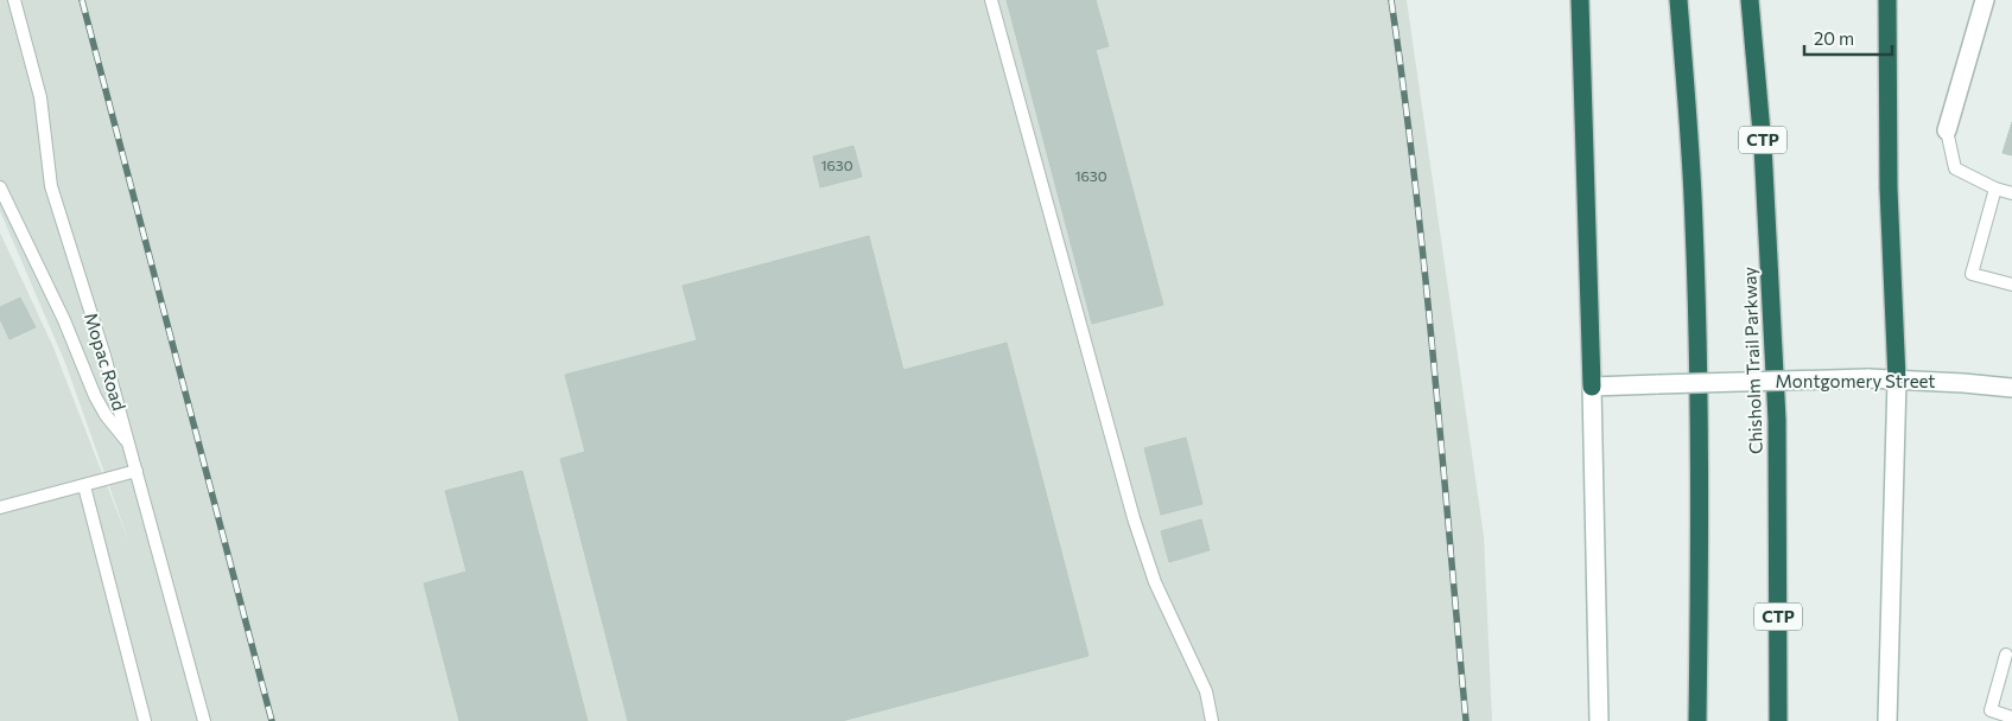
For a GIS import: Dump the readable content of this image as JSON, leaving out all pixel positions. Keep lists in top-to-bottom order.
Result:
{
  "streets": {
    "highway": ["CTP", "Chisholm Trail Parkway"],
    "main road": ["Montgomery Street"],
    "lane": ["Mopac Road"]
  },
  "house_numbers": ["1630", "1630"],
  "scale_bar": "20 m"
}
